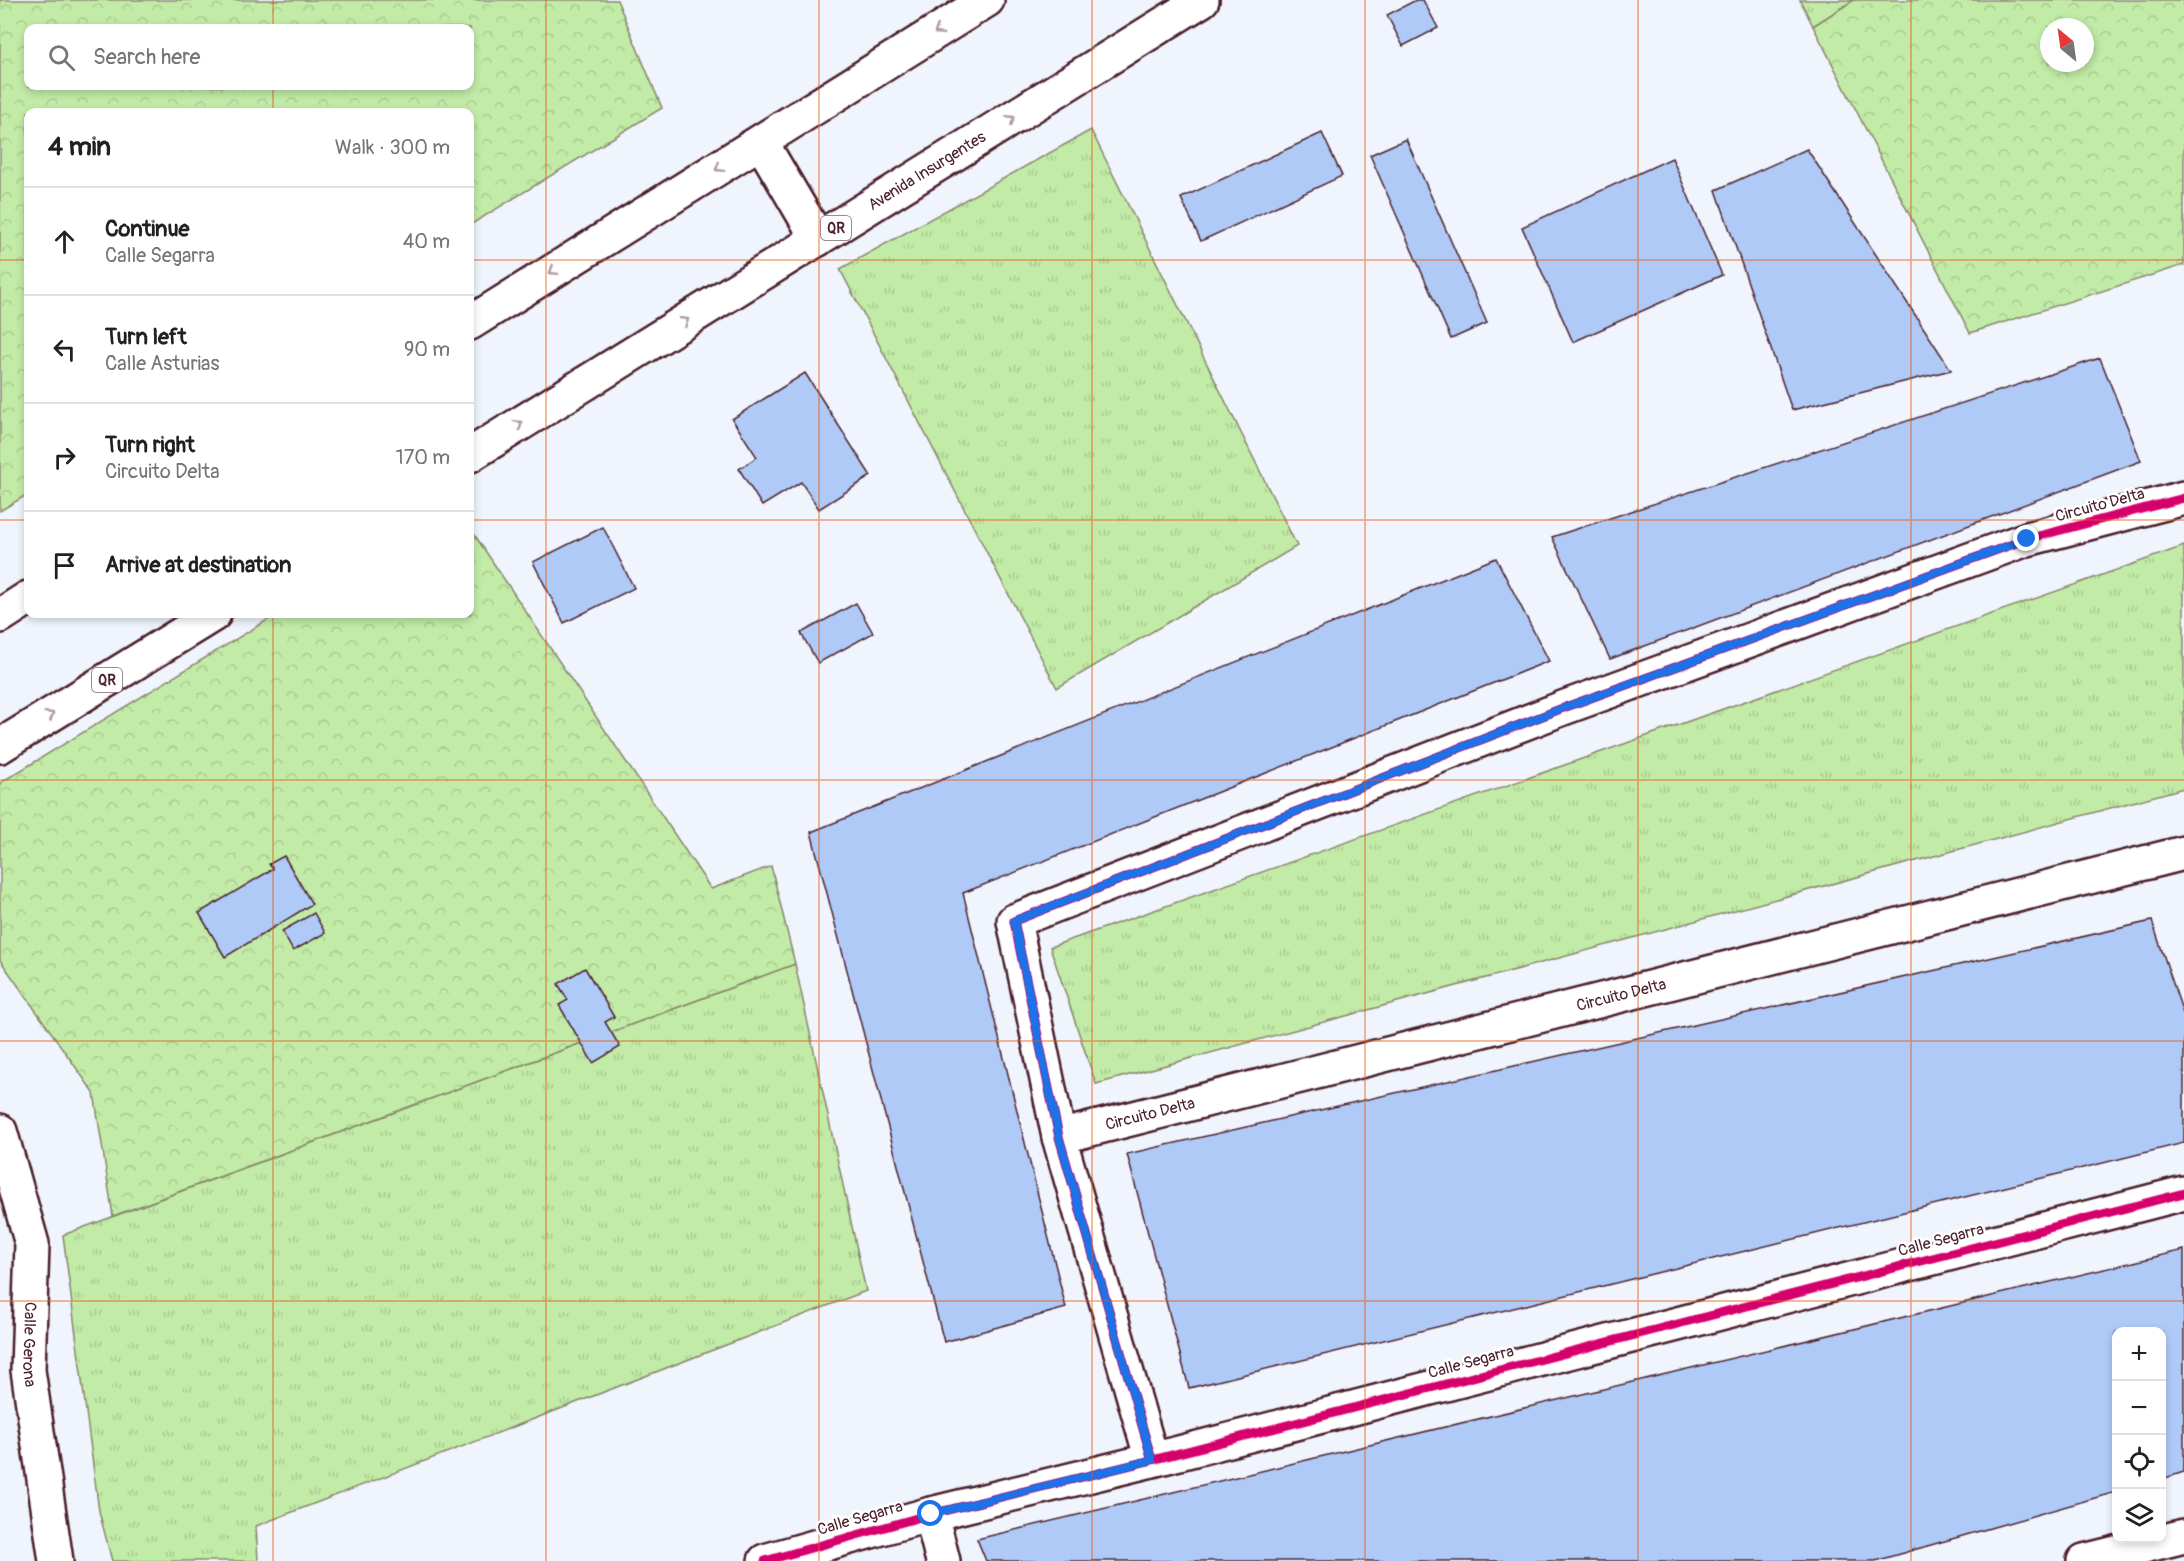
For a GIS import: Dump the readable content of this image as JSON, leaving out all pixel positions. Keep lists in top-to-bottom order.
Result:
{
  "streets": {
    "street": [
      "Avenida Insurgentes",
      "QR",
      "Circuito Delta",
      "Calle Segarra",
      "Calle Gerona"
    ]
  },
  "north": "top left",
  "page": {
    "search": "Search here",
    "heading": ["4 min", "Walk · 300 m"],
    "list": [
      ["Continue", "Calle Segarra", "40 m"],
      ["Turn left", "Calle Asturias", "90 m"],
      ["Turn right", "Circuito Delta", "170 m"],
      "Arrive at destination"
    ],
    "map_buttons": ["+", "−"]
  }
}
